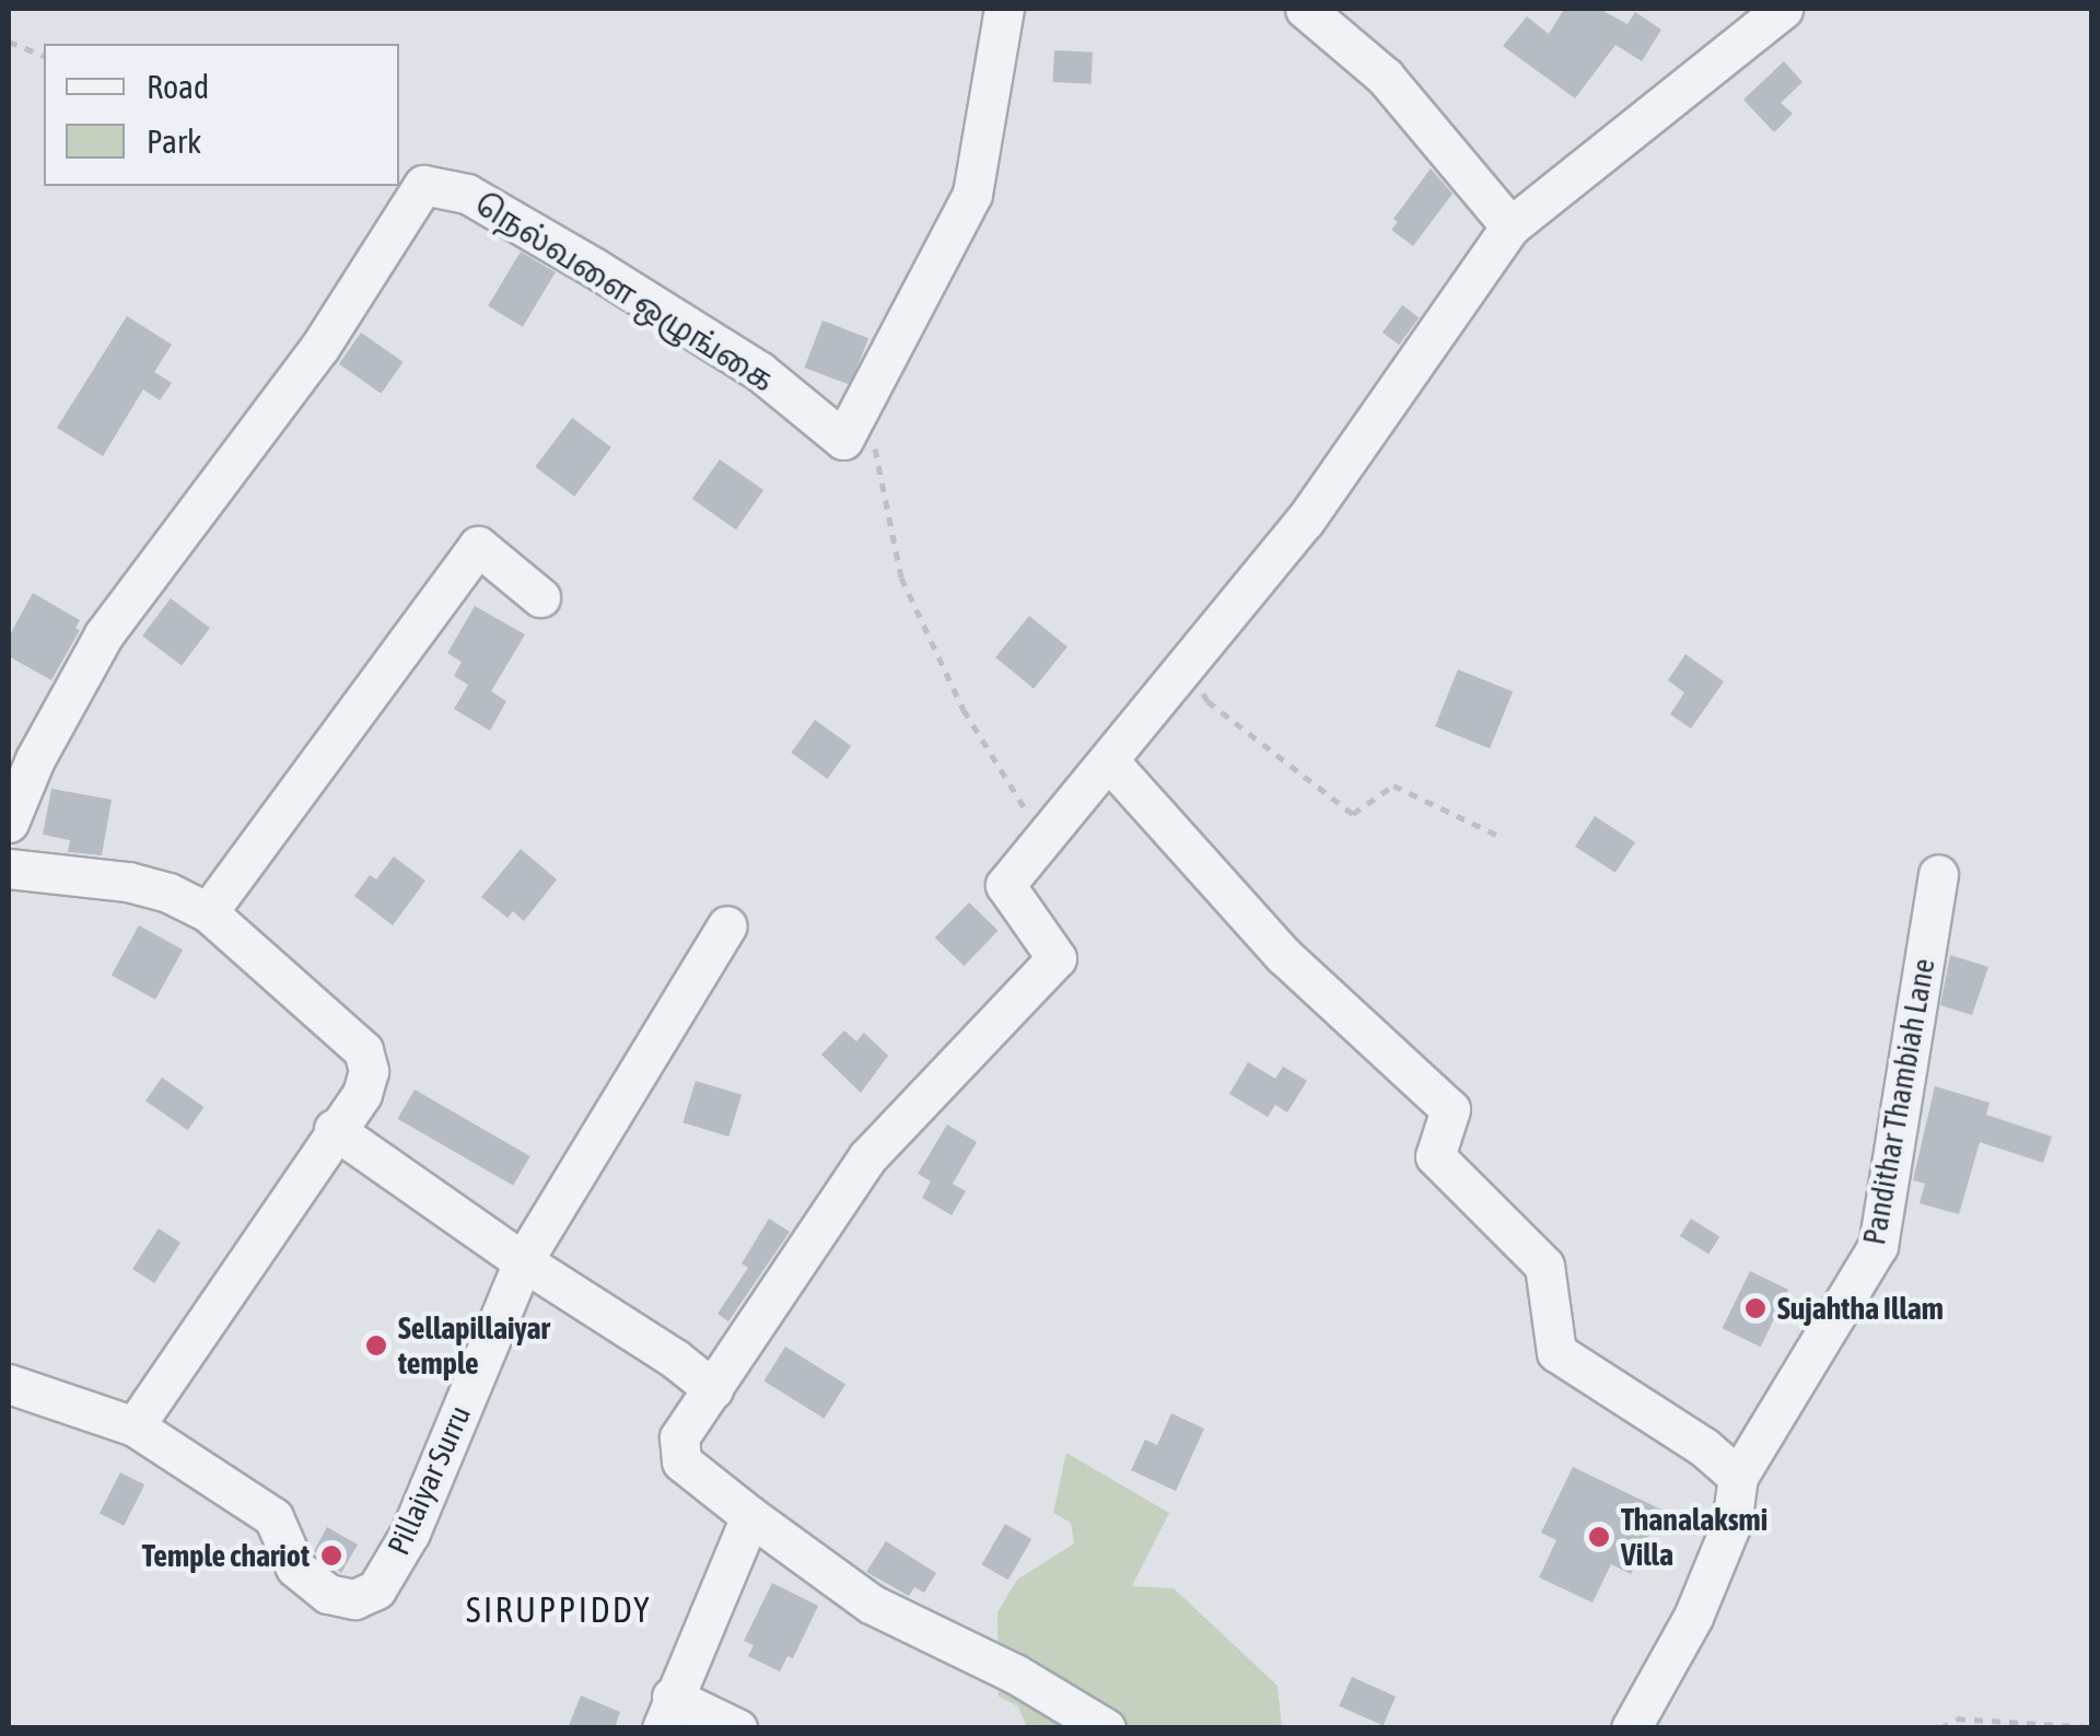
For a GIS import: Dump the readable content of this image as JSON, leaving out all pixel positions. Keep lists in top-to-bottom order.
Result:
{
  "streets": {
    "street": ["நெல்வளை ஒழுங்கை", "Pandithar Thambiah Lane", "Pillaiyar Surru"]
  },
  "districts": ["SIRUPPIDDY"],
  "places": [
    "Sujahtha Illam",
    "Sellapillaiyar temple",
    "Thanalaksmi Villa",
    "Temple chariot"
  ],
  "legend": ["Road", "Park"]
}
